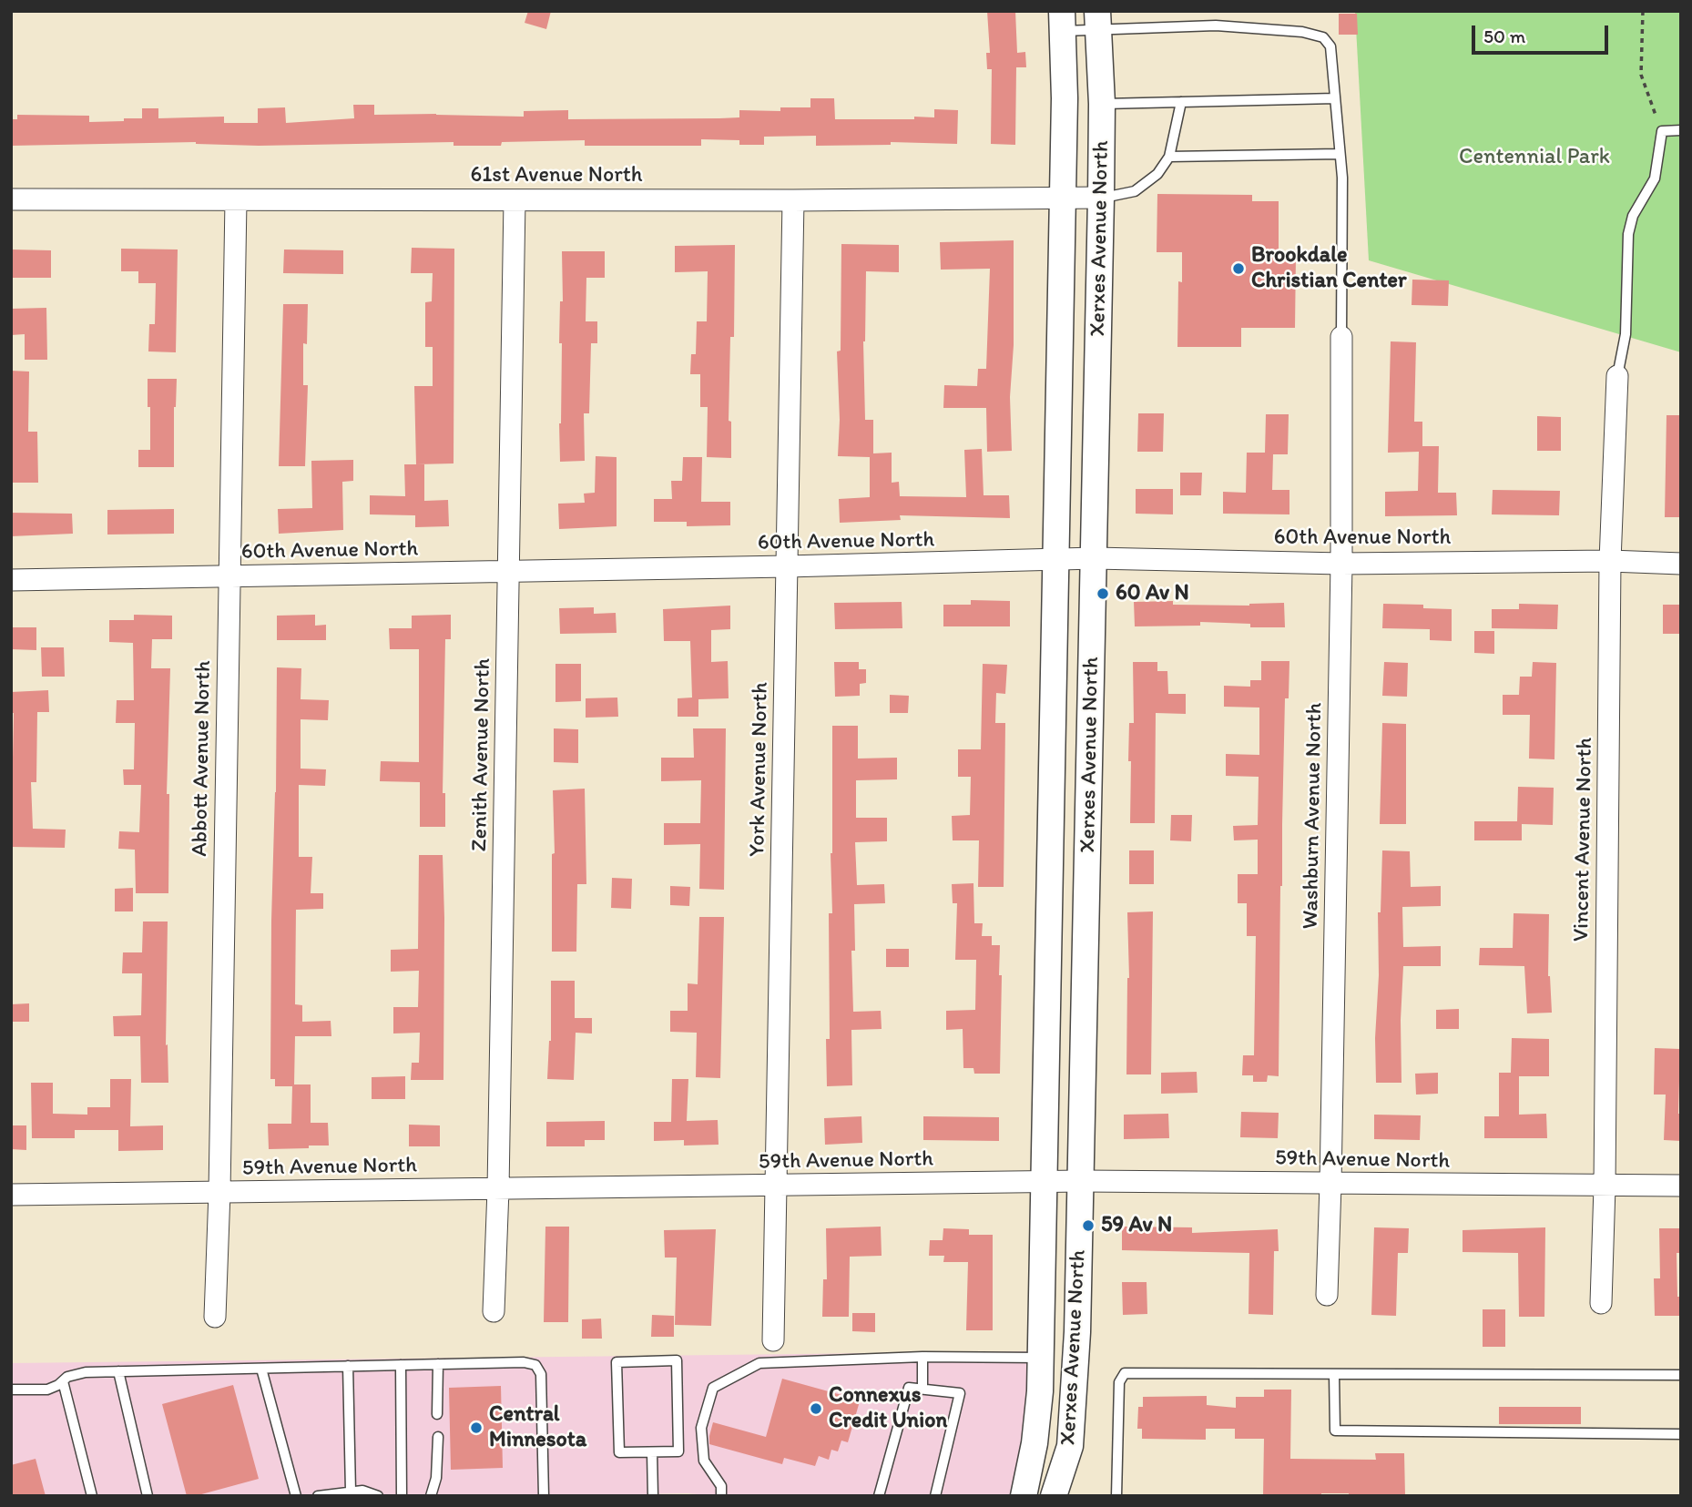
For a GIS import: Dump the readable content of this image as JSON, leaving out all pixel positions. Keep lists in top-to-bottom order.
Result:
{
  "streets": {
    "street": [
      "61st Avenue North",
      "Xerxes Avenue North",
      "60th Avenue North",
      "Zenith Avenue North",
      "Abbott Avenue North",
      "York Avenue North",
      "Washburn Avenue North",
      "Vincent Avenue North",
      "59th Avenue North"
    ]
  },
  "crossings": [
    ["61st Avenue North", "Xerxes Avenue North"],
    ["61st Avenue North", "Zenith Avenue North"],
    ["61st Avenue North", "Abbott Avenue North"],
    ["61st Avenue North", "York Avenue North"],
    ["Xerxes Avenue North", "60th Avenue North"],
    ["Xerxes Avenue North", "59th Avenue North"],
    ["60th Avenue North", "Zenith Avenue North"],
    ["60th Avenue North", "Abbott Avenue North"],
    ["60th Avenue North", "York Avenue North"],
    ["60th Avenue North", "Washburn Avenue North"],
    ["60th Avenue North", "Vincent Avenue North"],
    ["Zenith Avenue North", "59th Avenue North"],
    ["Abbott Avenue North", "59th Avenue North"],
    ["York Avenue North", "59th Avenue North"],
    ["Washburn Avenue North", "59th Avenue North"],
    ["Vincent Avenue North", "59th Avenue North"]
  ],
  "parks": ["Centennial Park"],
  "places": [
    "Brookdale Christian Center",
    "60 Av N",
    "59 Av N",
    "Connexus Credit Union",
    "Central Minnesota"
  ],
  "scale_bar": "50 m"
}
